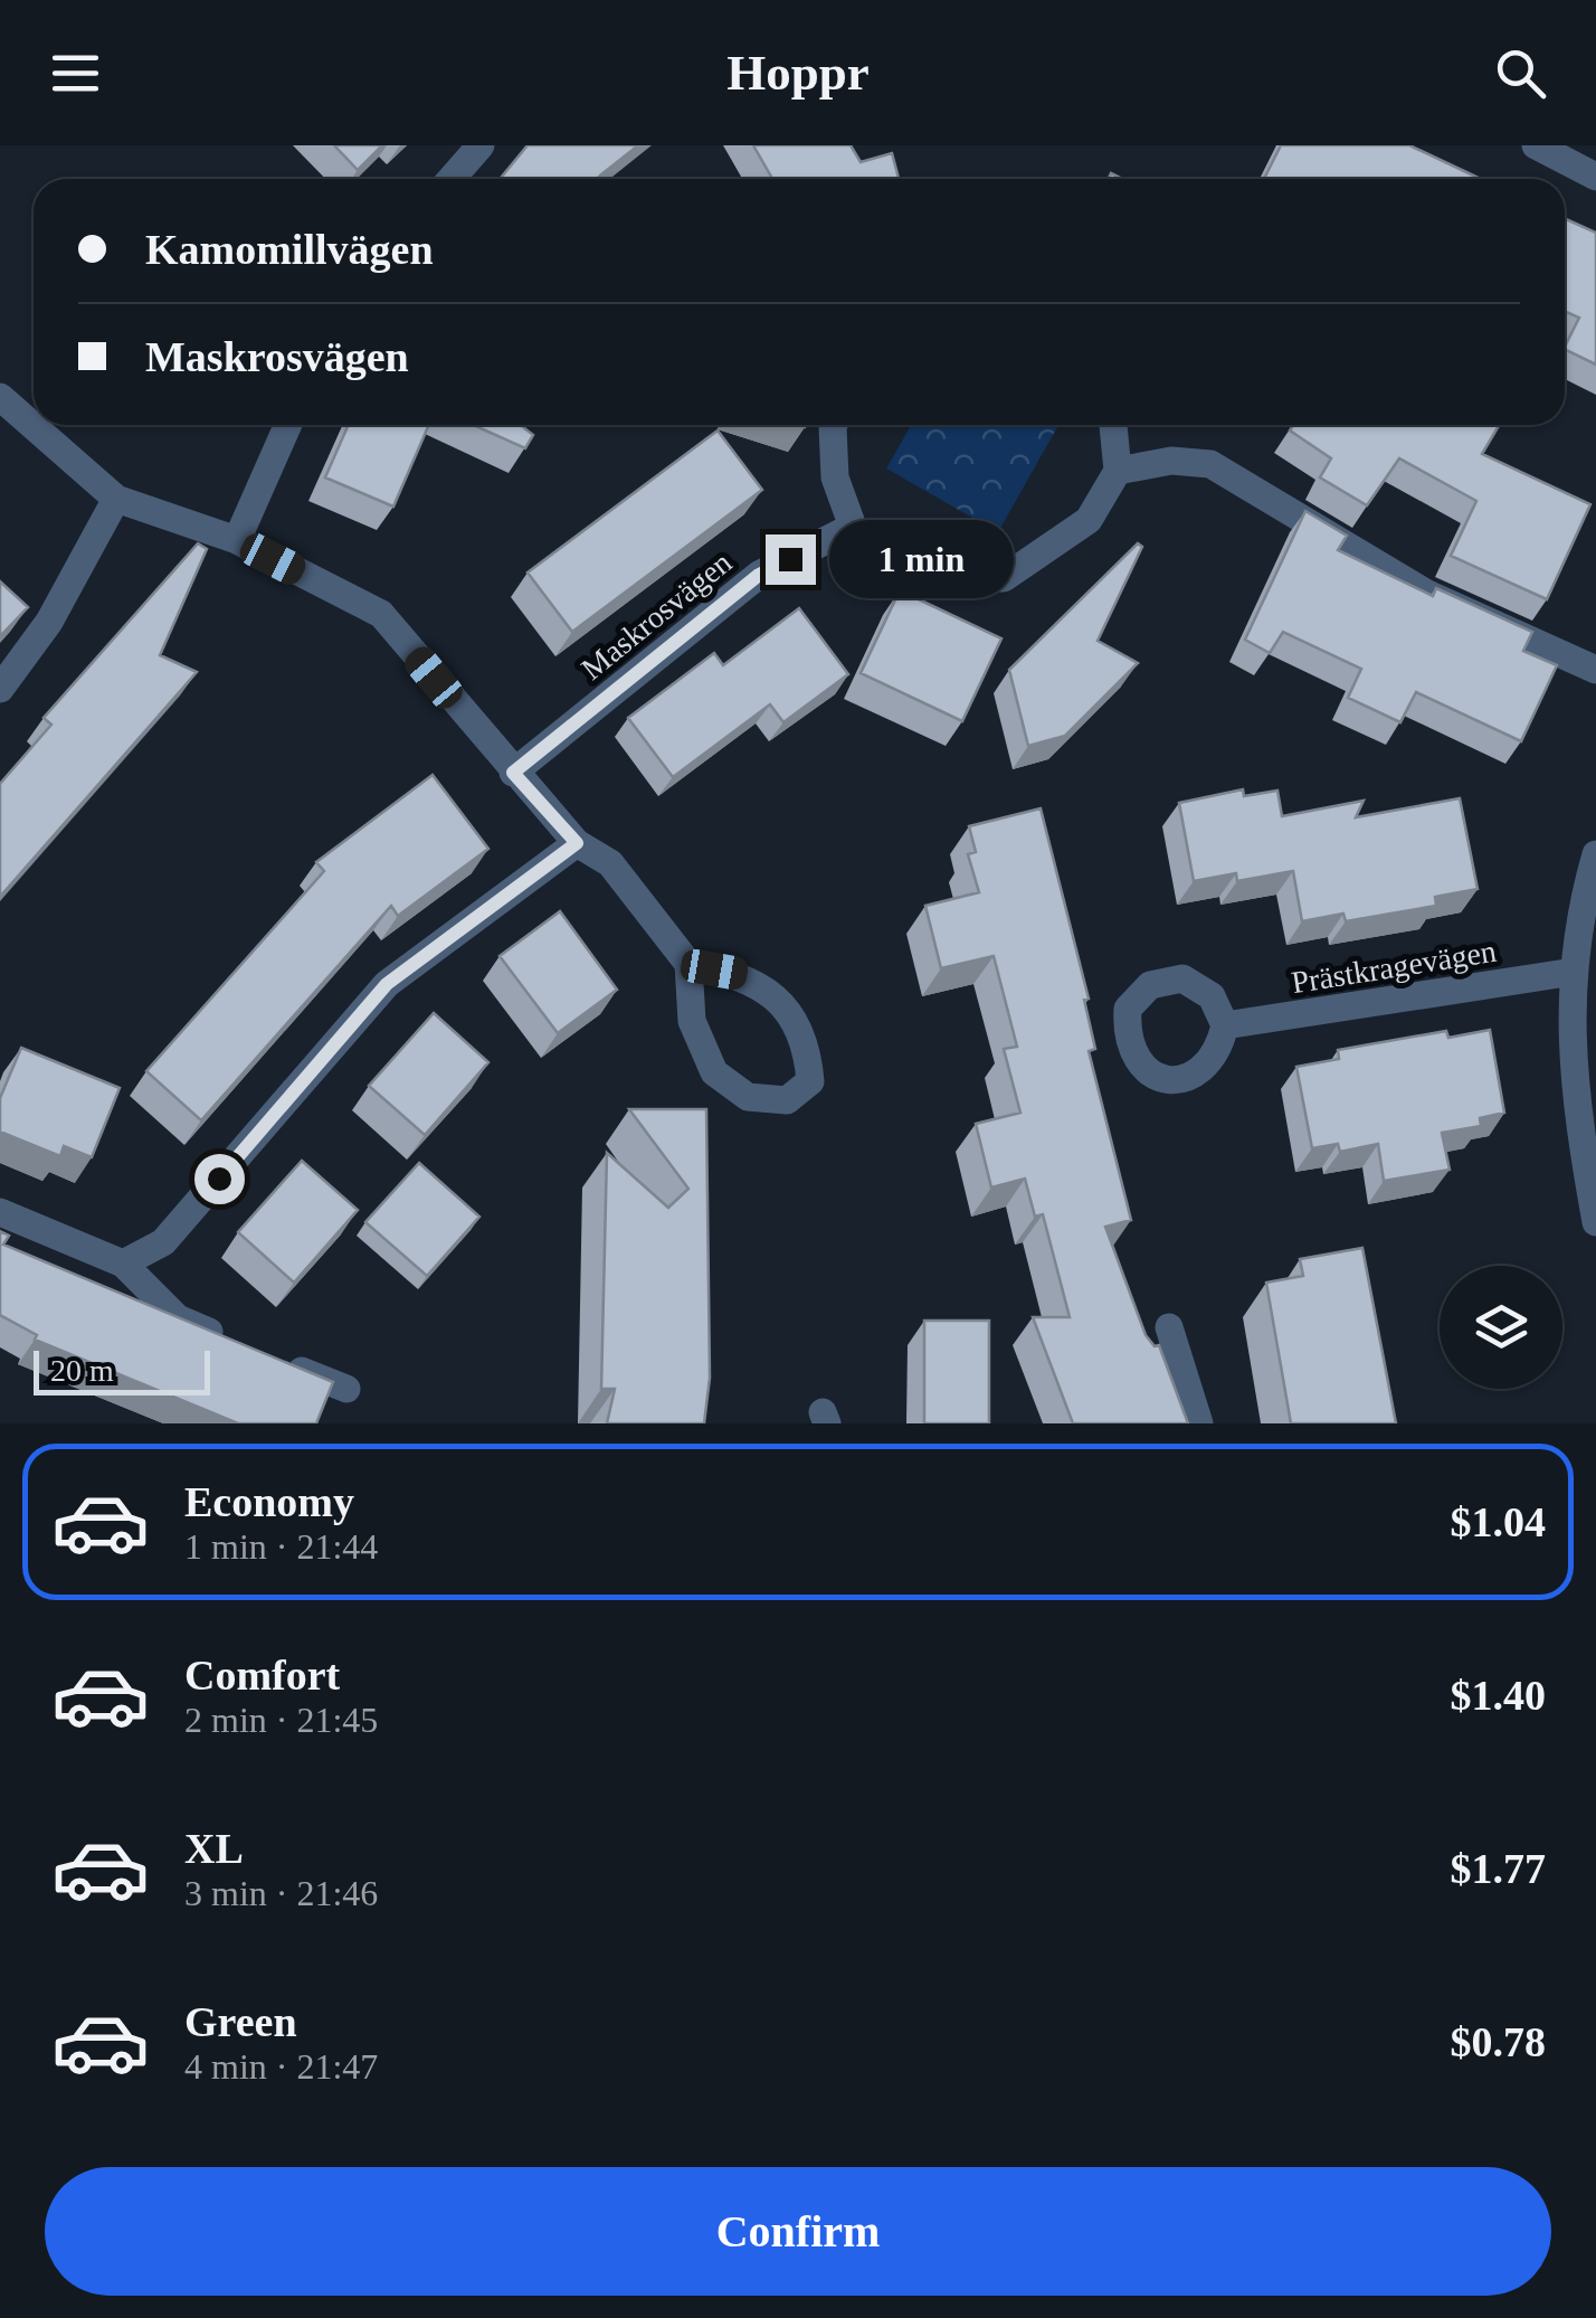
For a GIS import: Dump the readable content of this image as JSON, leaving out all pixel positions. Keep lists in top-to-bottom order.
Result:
{
  "streets": {
    "street": ["Maskrosvägen", "Prästkragevägen"]
  },
  "scale_bar": "20 m",
  "page": {
    "header": "Hoppr",
    "banner": ["Kamomillvägen", "Maskrosvägen"],
    "bubble": "1 min",
    "scale": "20 m",
    "list": [
      {
        "name": "Economy",
        "note": "1 min · 21:44",
        "value": "$1.04"
      },
      {
        "name": "Comfort",
        "note": "2 min · 21:45",
        "value": "$1.40"
      },
      {
        "name": "XL",
        "note": "3 min · 21:46",
        "value": "$1.77"
      },
      {
        "name": "Green",
        "note": "4 min · 21:47",
        "value": "$0.78"
      }
    ],
    "buttons": "Confirm"
  }
}
